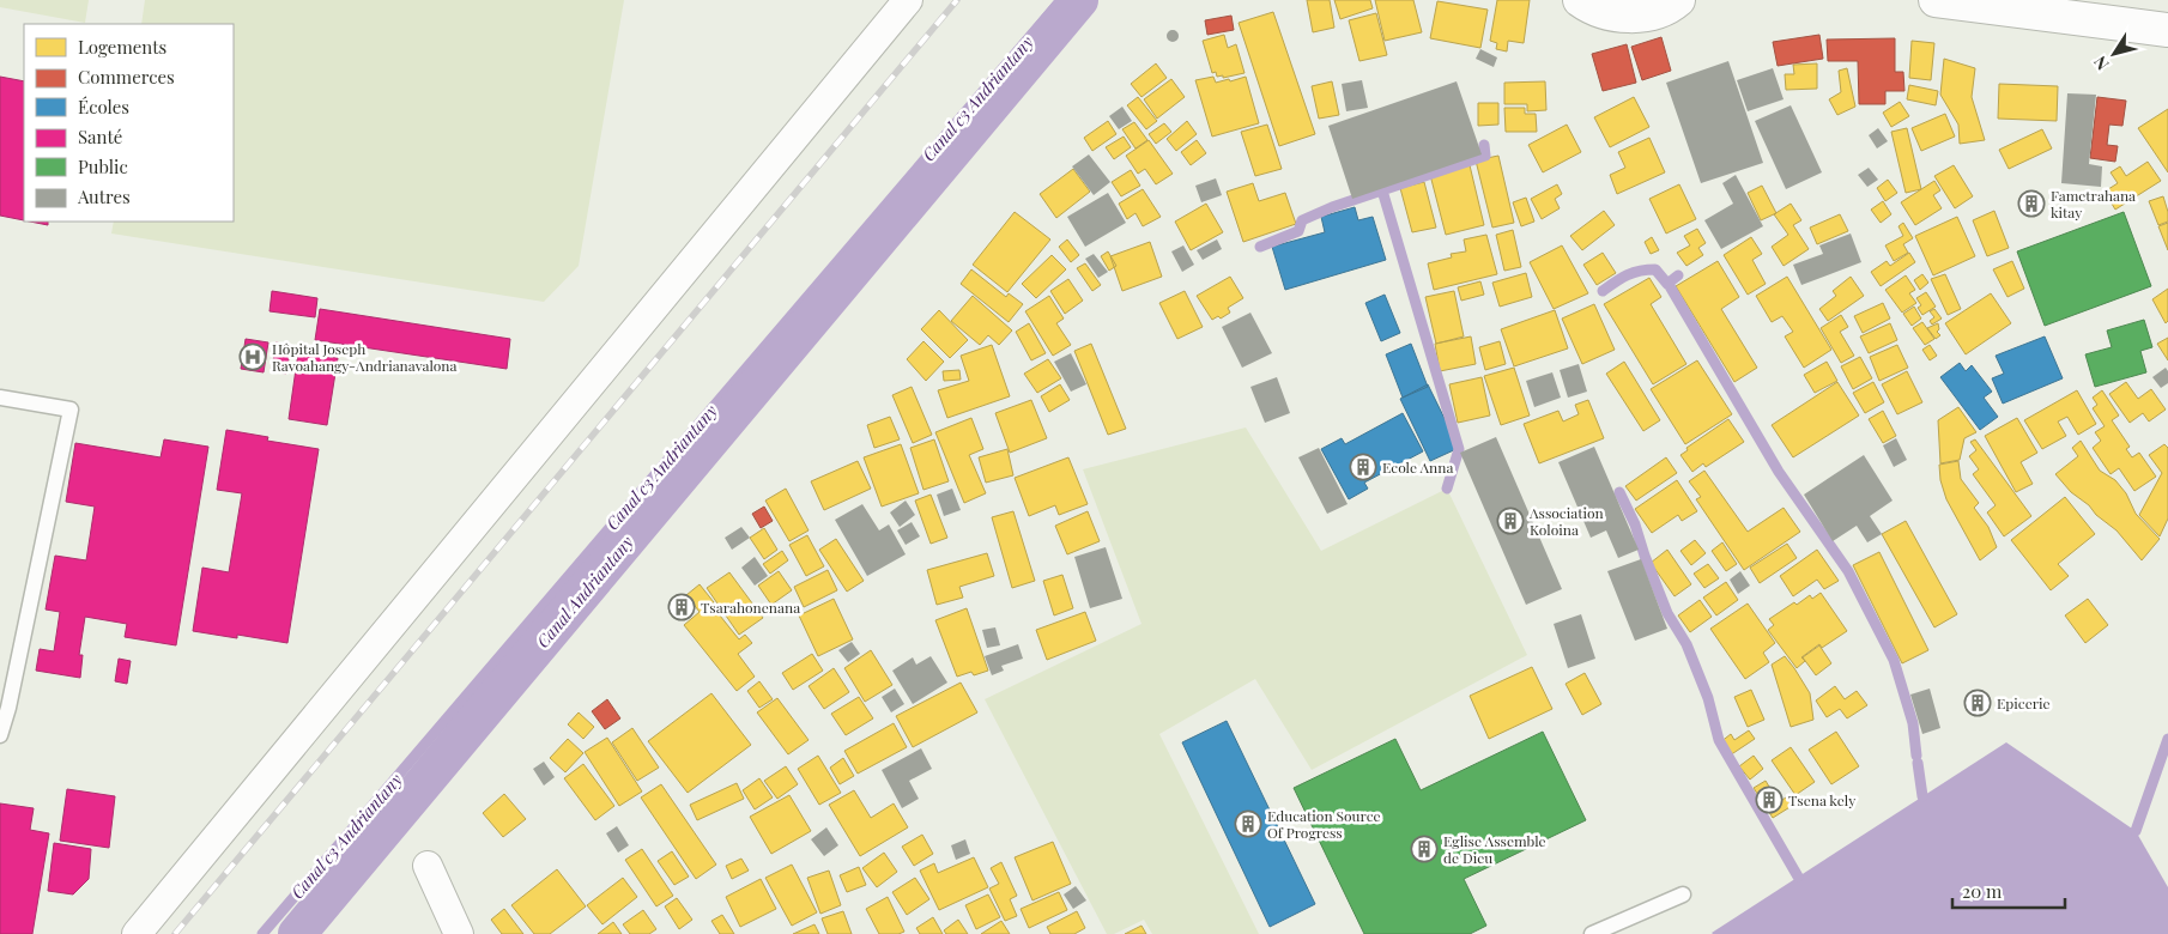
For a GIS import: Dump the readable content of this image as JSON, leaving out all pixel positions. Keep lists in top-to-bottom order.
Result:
{
  "water": ["Canal c3 Andriantany", "Canal Andriantany"],
  "places": {
    "building": [
      "Fametrahana kitay",
      "Ecole Anna",
      "Association Koloina",
      "Tsarahonenana",
      "Epicerie",
      "Tsena kely",
      "Education Source Of Progress",
      "Eglise Assemble de Dieu"
    ],
    "hospital": ["Hôpital Joseph Ravoahangy-Andrianavalona"]
  },
  "legend": [
    "Logements",
    "Commerces",
    "Écoles",
    "Santé",
    "Public",
    "Autres"
  ],
  "scale_bar": "20 m",
  "north": "bottom left"
}
